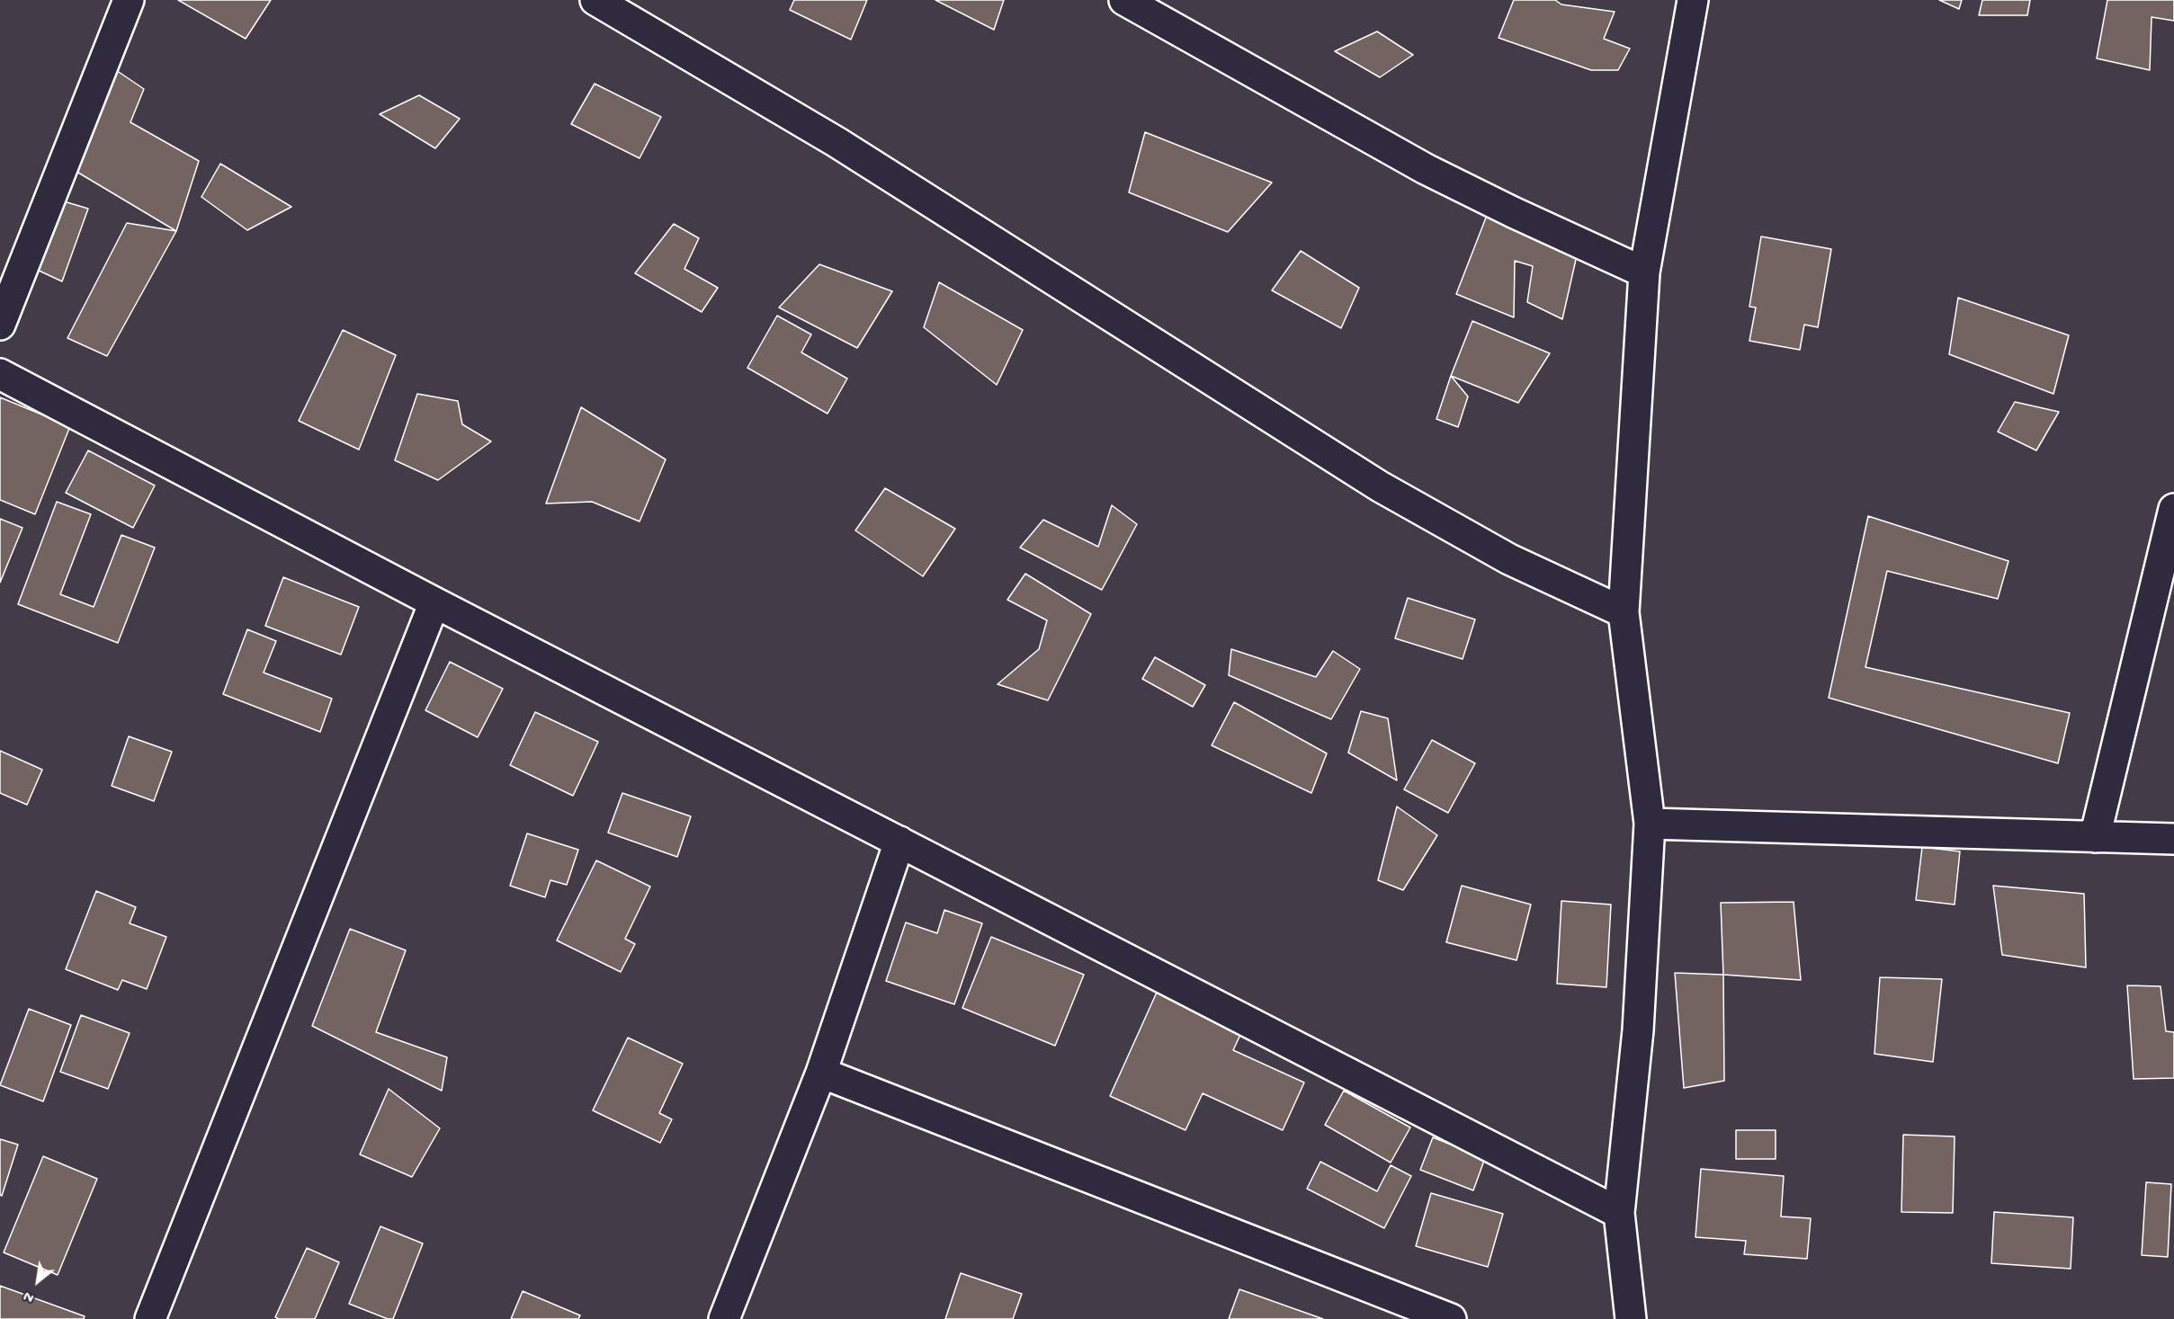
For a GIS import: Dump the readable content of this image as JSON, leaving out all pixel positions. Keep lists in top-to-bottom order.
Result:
{
  "north": "bottom left"
}
